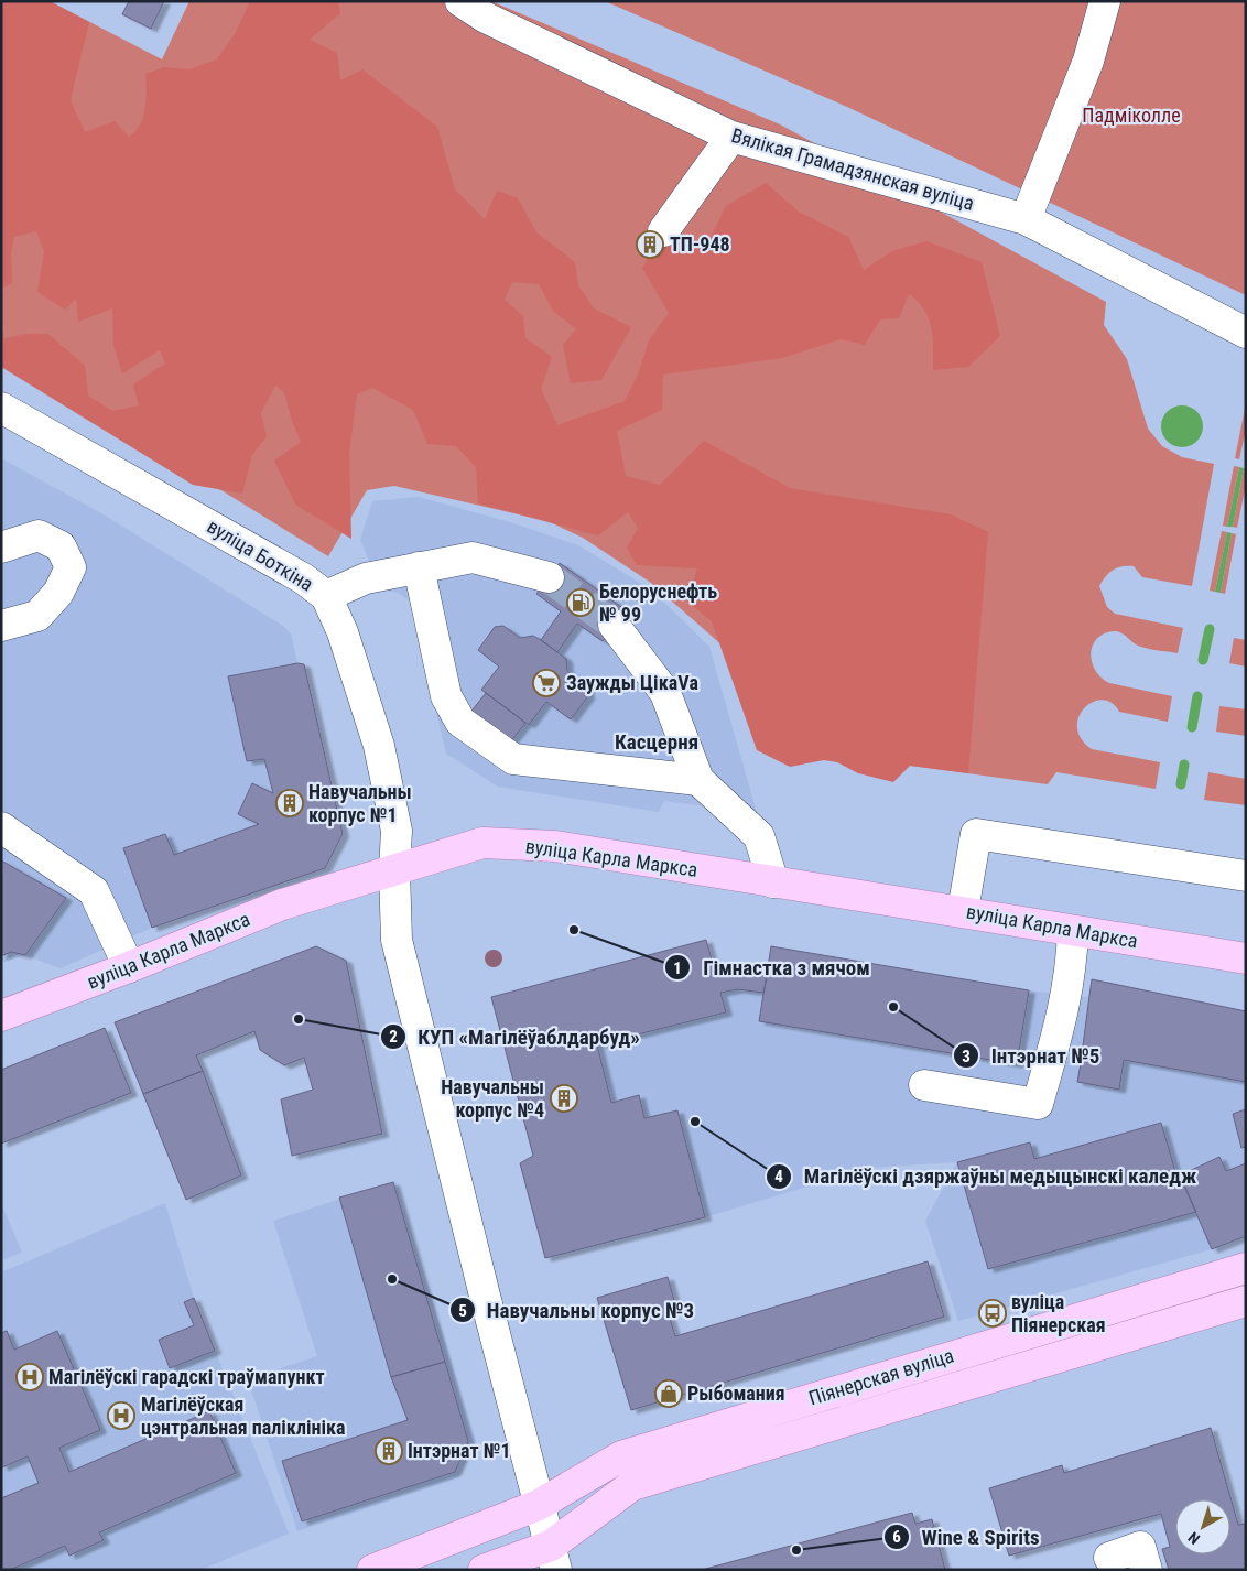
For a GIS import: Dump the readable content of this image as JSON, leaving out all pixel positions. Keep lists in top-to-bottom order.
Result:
{
  "streets": {
    "main road": ["вуліца Карла Маркса", "Піянерская вуліца"],
    "street": ["Вялікая Грамадзянская вуліца", "вуліца Боткіна"]
  },
  "crossings": [
    ["вуліца Боткіна", "вуліца Карла Маркса"],
    ["вуліца Боткіна", "Піянерская вуліца"]
  ],
  "districts": ["Касцерня"],
  "parks": ["Падміколле"],
  "places": {
    "building": [
      "ТП-948",
      "Навучальны корпус №1",
      "Навучальны корпус №4",
      "Інтэрнат №1"
    ],
    "fuel station": ["Белоруснефть № 99"],
    "supermarket": ["Заужды ЦікаVа"],
    "other": [
      "Гімнастка з мячом",
      "Інтэрнат №5",
      "КУП «Магілёўаблдарбуд»",
      "Магілёўскі дзяржаўны медыцынскі каледж",
      "Навучальны корпус №3",
      "Wine & Spirits"
    ],
    "bus stop": ["вуліца Піянерская"],
    "hospital": ["Магілёўскі гарадскі траўмапункт", "Магілёўская цэнтральная паліклініка"],
    "shop": ["Рыбомания"]
  },
  "north": "bottom left"
}
